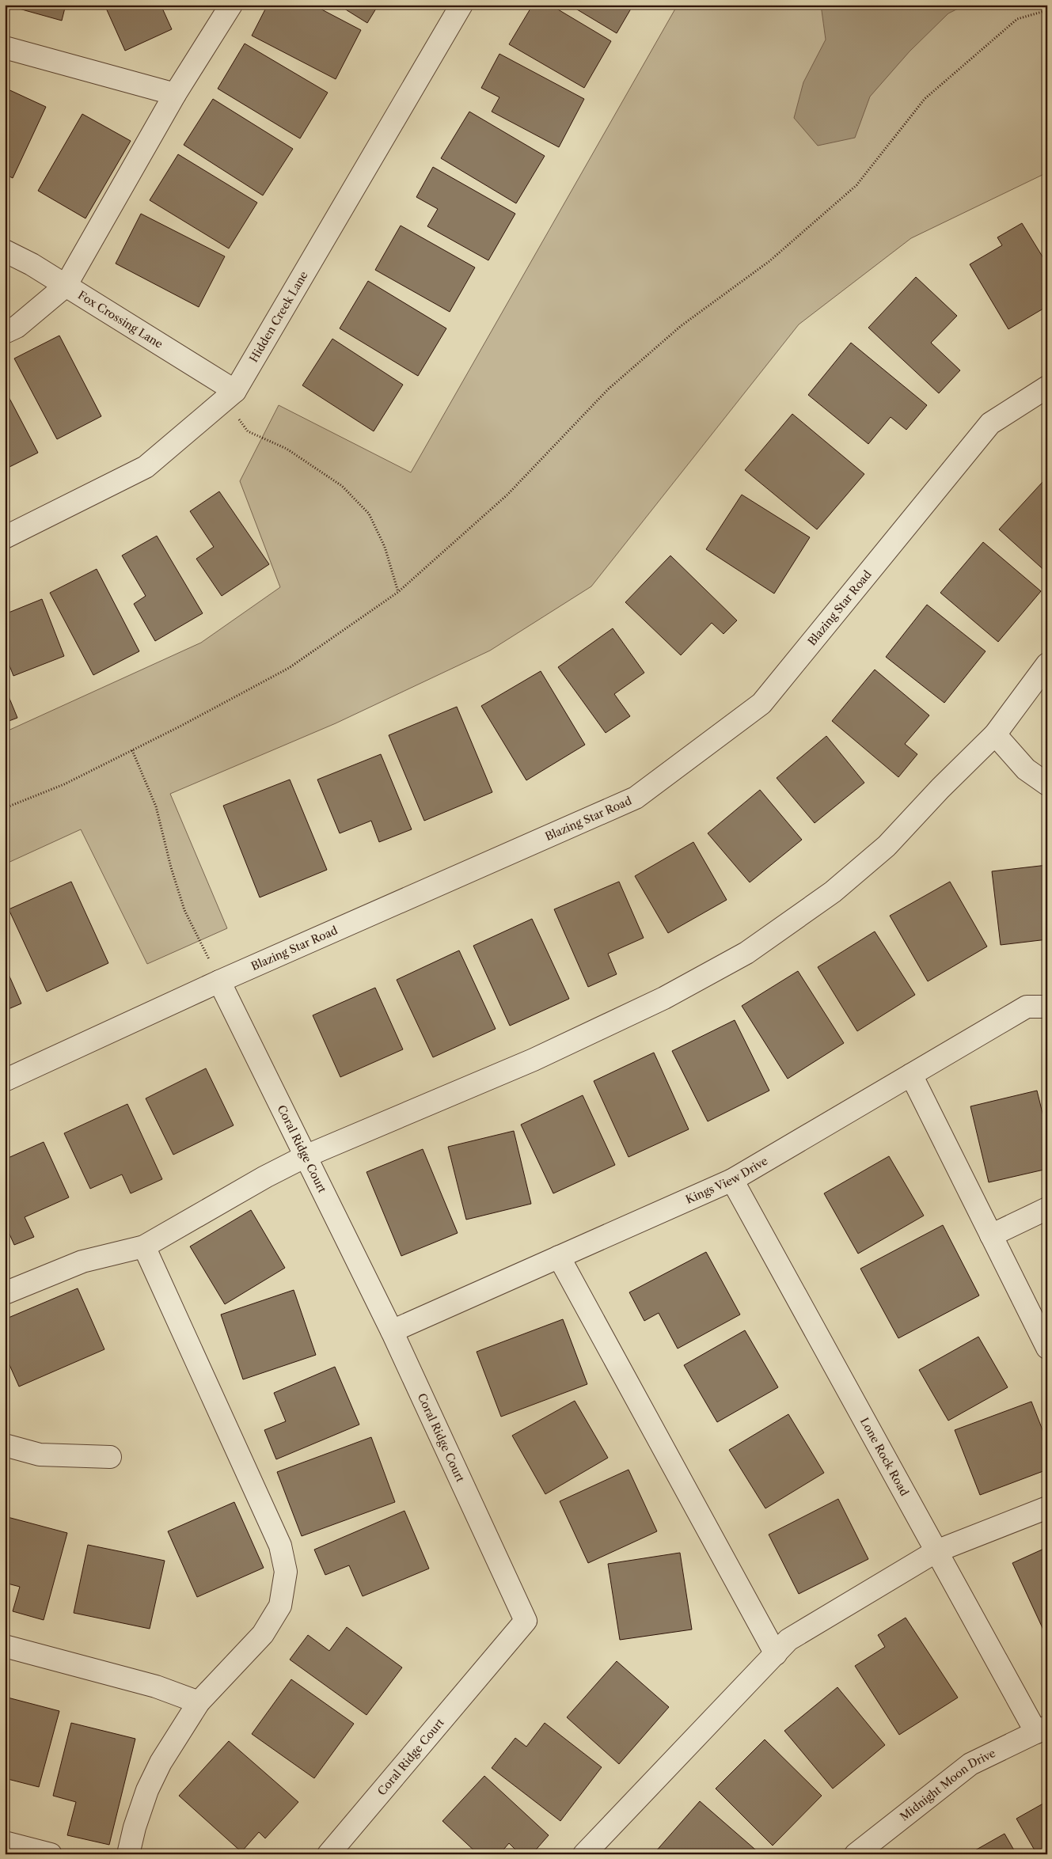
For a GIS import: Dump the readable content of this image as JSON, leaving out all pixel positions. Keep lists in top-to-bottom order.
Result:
{
  "streets": {
    "street": [
      "Hidden Creek Lane",
      "Fox Crossing Lane",
      "Blazing Star Road",
      "Coral Ridge Court",
      "Kings View Drive",
      "Lone Rock Road",
      "Midnight Moon Drive"
    ]
  },
  "crossings": [
    ["Hidden Creek Lane", "Fox Crossing Lane"],
    ["Blazing Star Road", "Coral Ridge Court"],
    ["Coral Ridge Court", "Kings View Drive"],
    ["Kings View Drive", "Lone Rock Road"],
    ["Lone Rock Road", "Midnight Moon Drive"]
  ]
}
